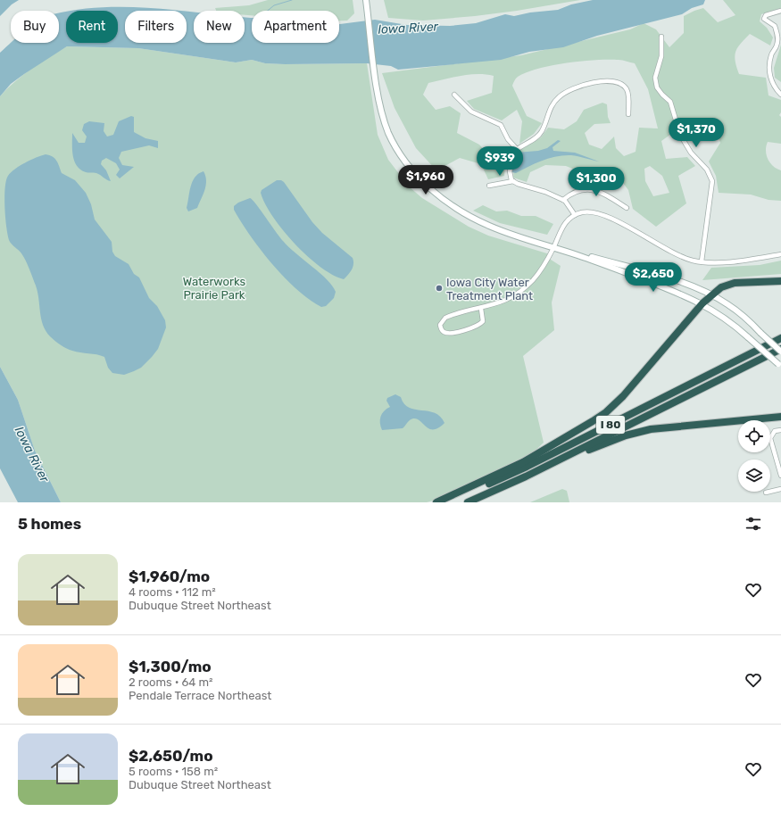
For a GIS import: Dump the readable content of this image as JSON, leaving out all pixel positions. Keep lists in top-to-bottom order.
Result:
{
  "streets": {
    "highway": ["I 80"]
  },
  "water": ["Iowa River"],
  "parks": ["Waterworks Prairie Park"],
  "places": ["Iowa City Water Treatment Plant"],
  "page": {
    "chip": [
      "Buy",
      "Rent",
      "Filters",
      "New",
      "Apartment"
    ],
    "price": [
      "$1,370",
      "$939",
      "$1,960",
      "$1,300",
      "$2,650"
    ],
    "heading": "5 homes",
    "list": [
      {
        "name": "$1,960/mo",
        "note": "4 rooms · 112 m² · Dubuque Street Northeast"
      },
      {
        "name": "$1,300/mo",
        "note": "2 rooms · 64 m² · Pendale Terrace Northeast"
      },
      {
        "name": "$2,650/mo",
        "note": "5 rooms · 158 m² · Dubuque Street Northeast"
      }
    ]
  }
}
